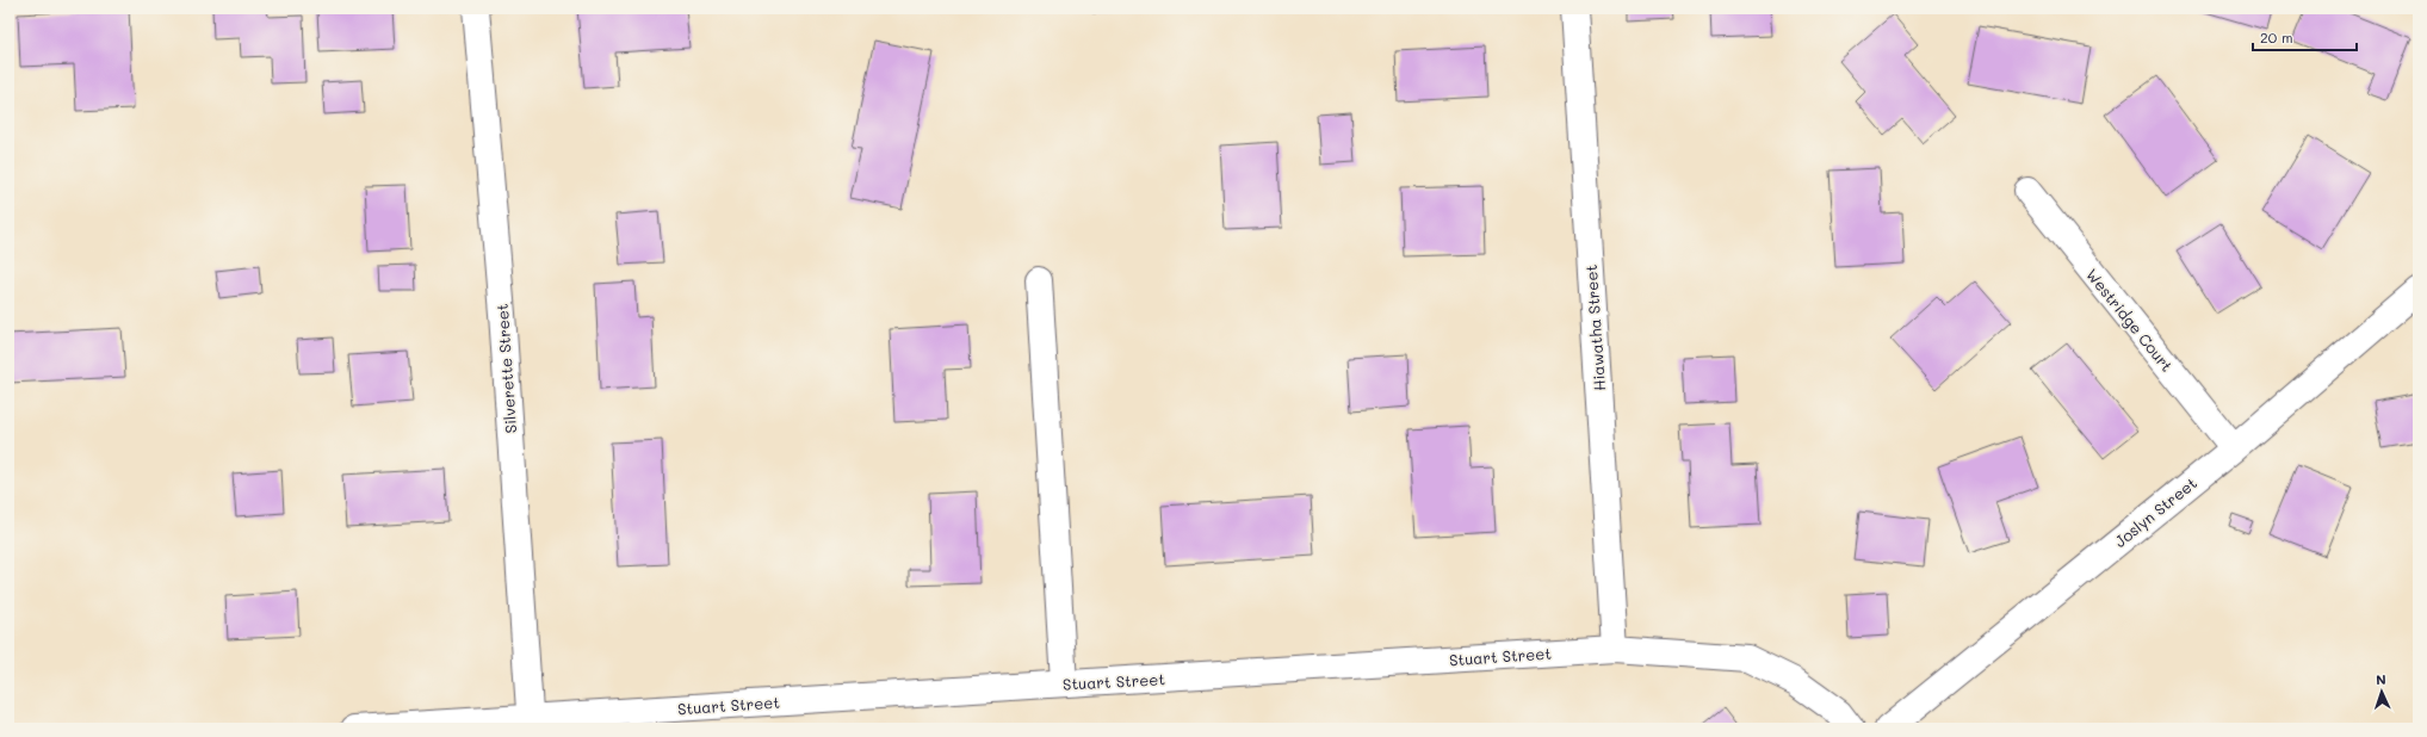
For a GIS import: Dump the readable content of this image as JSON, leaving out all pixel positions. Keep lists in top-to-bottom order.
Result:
{
  "streets": {
    "street": [
      "Westridge Court",
      "Hiawatha Street",
      "Silverette Street",
      "Joslyn Street",
      "Stuart Street"
    ]
  },
  "crossings": [
    ["Westridge Court", "Joslyn Street"],
    ["Hiawatha Street", "Stuart Street"],
    ["Silverette Street", "Stuart Street"]
  ],
  "scale_bar": "20 m",
  "north": "top"
}
